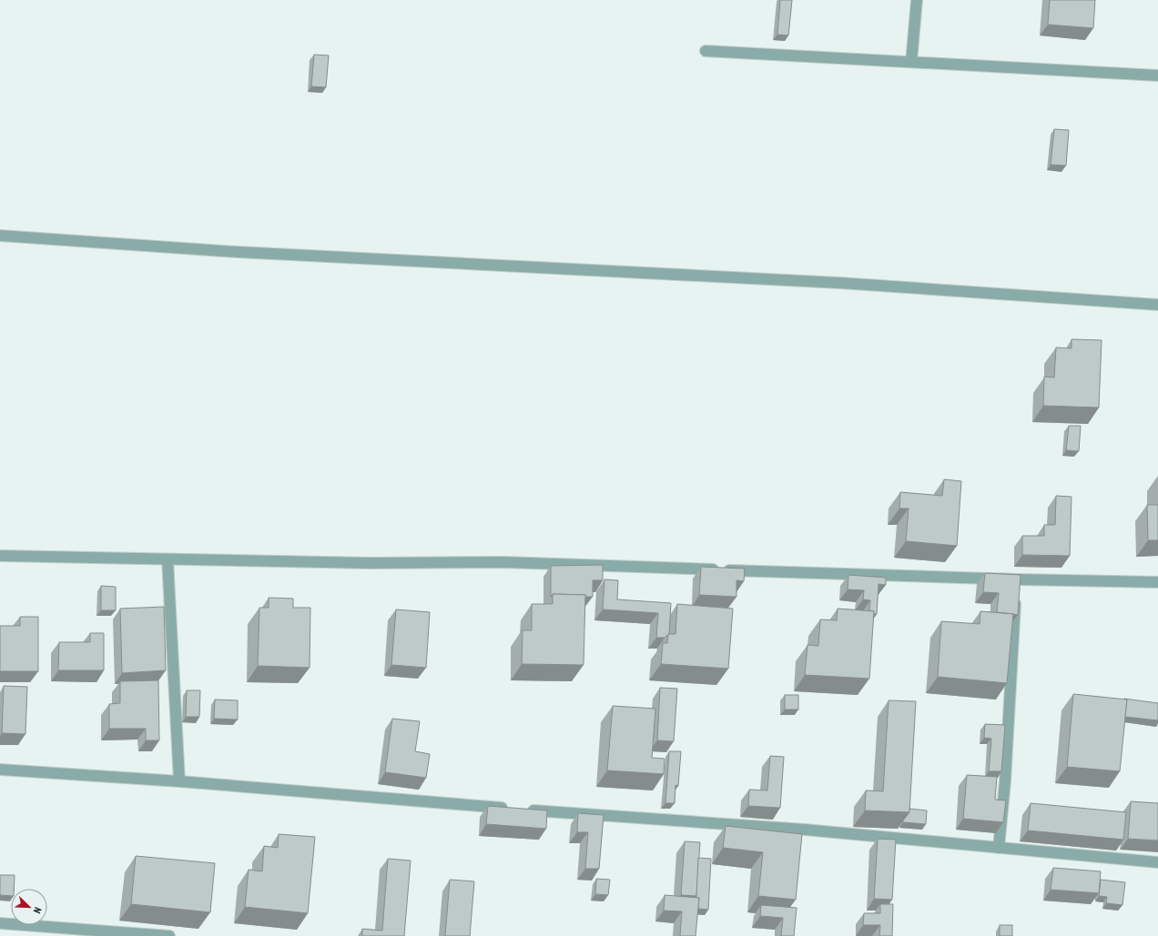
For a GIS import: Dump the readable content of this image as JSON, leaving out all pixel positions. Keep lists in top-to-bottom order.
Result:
{
  "north": "bottom right"
}
